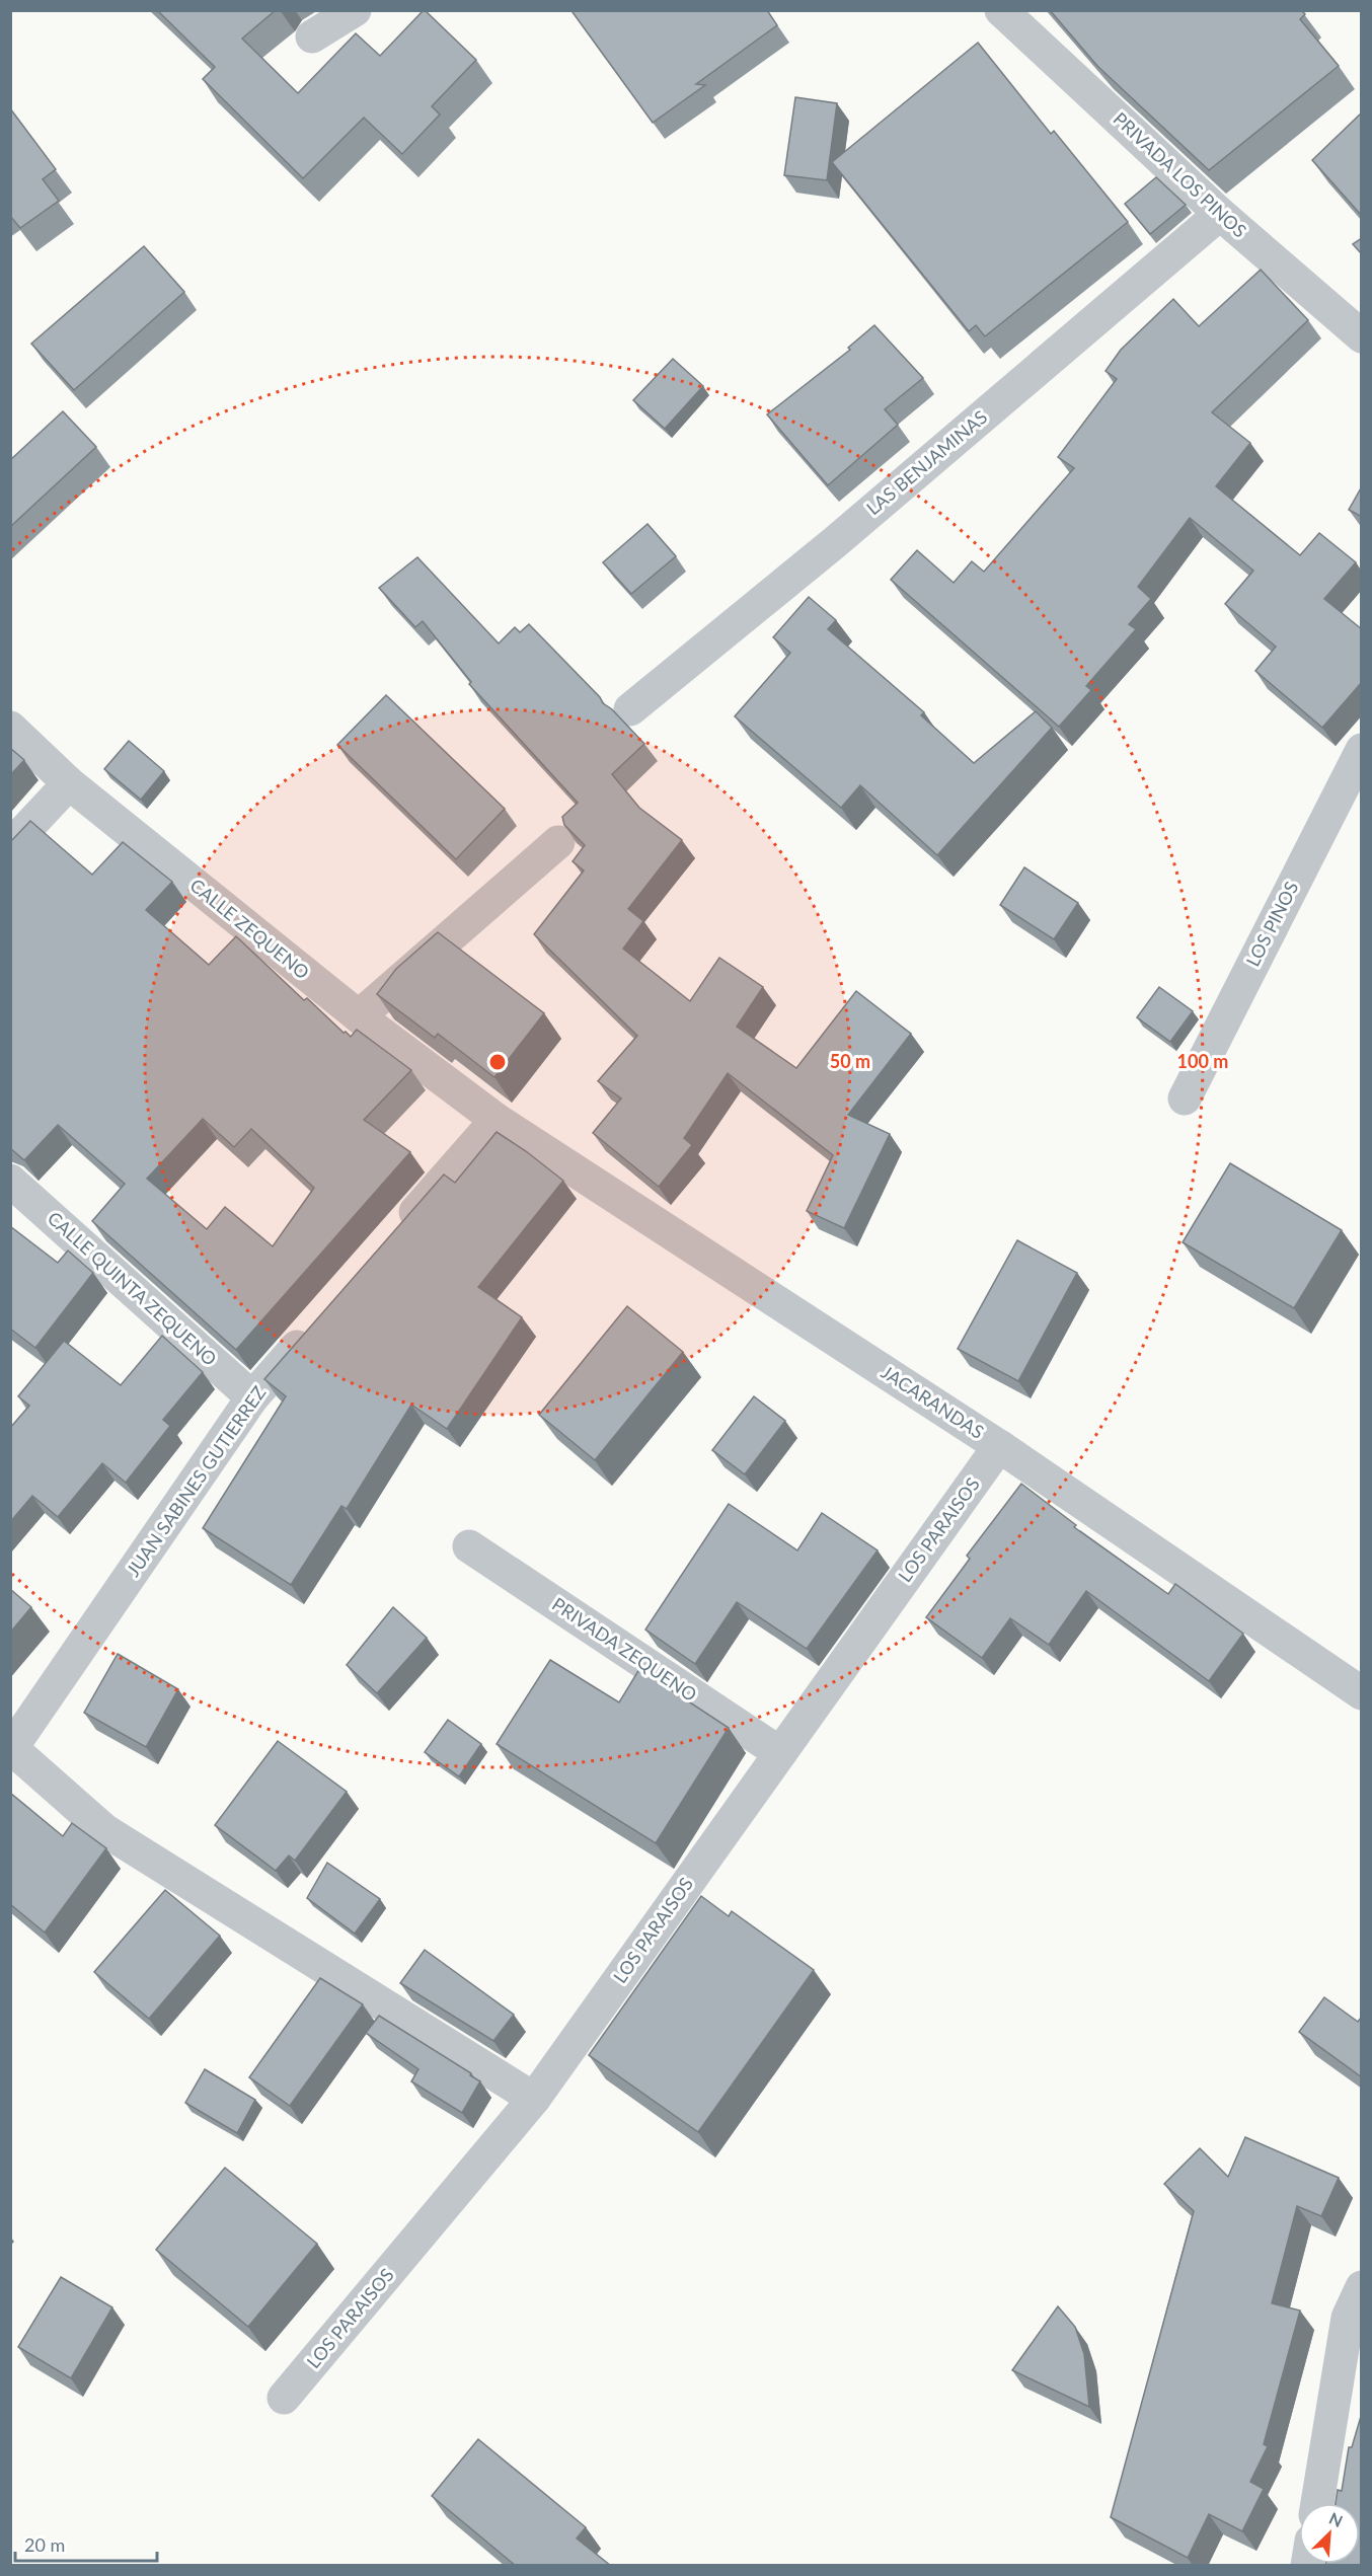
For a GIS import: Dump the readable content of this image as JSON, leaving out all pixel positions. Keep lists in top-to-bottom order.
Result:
{
  "streets": {
    "street": [
      "PRIVADA LOS PINOS",
      "LAS BENJAMINAS",
      "LOS PINOS",
      "CALLE ZEQUENO",
      "CALLE QUINTA ZEQUENO",
      "JACARANDAS",
      "JUAN SABINES GUTIERREZ",
      "LOS PARAISOS",
      "PRIVADA ZEQUENO"
    ]
  },
  "crossings": [
    ["PRIVADA LOS PINOS", "LAS BENJAMINAS"],
    ["CALLE ZEQUENO", "JACARANDAS"],
    ["CALLE QUINTA ZEQUENO", "JUAN SABINES GUTIERREZ"],
    ["JACARANDAS", "LOS PARAISOS"],
    ["LOS PARAISOS", "PRIVADA ZEQUENO"]
  ],
  "scale_bar": "20 m",
  "north": "top right",
  "rings": ["50 m", "100 m"]
}
